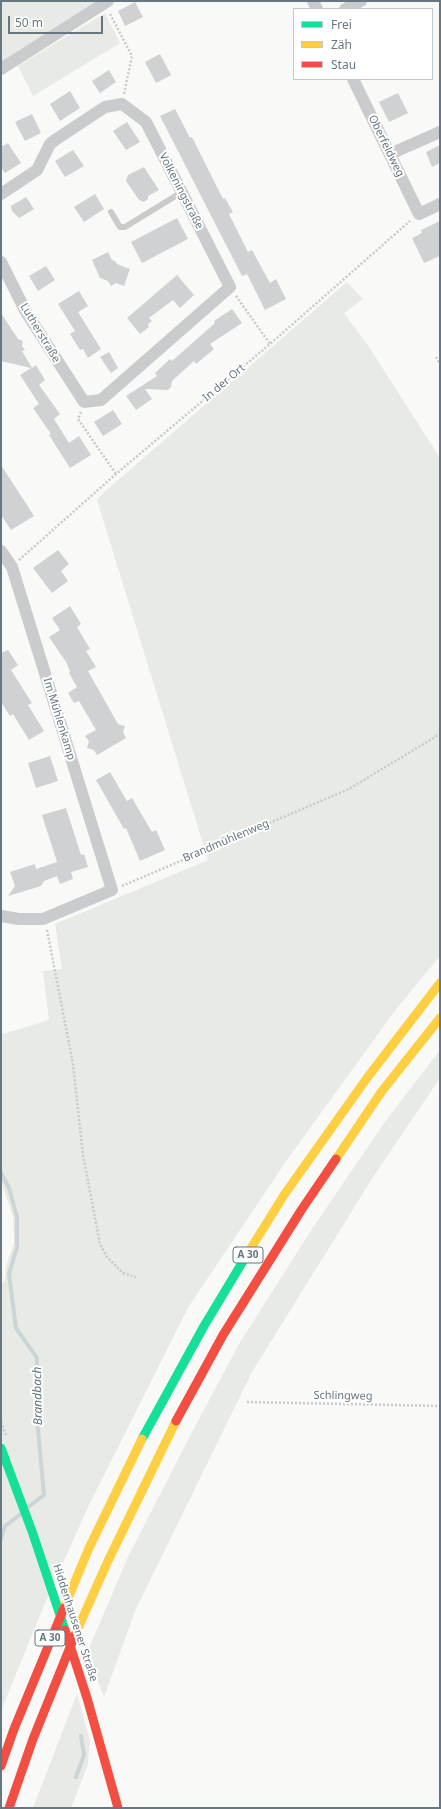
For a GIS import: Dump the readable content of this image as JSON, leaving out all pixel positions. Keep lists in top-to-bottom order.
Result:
{
  "streets": {
    "main road": ["A 30", "Hiddenhausener Straße"],
    "street": [
      "Oberfeldweg",
      "Volkeningstraße",
      "Lutherstraße",
      "Im Mühlenkamp"
    ],
    "path": ["In der Ort", "Brandmühlenweg", "Schlingweg"]
  },
  "crossings": [
    ["Oberfeldweg", "In der Ort"],
    ["In der Ort", "Im Mühlenkamp"],
    ["Im Mühlenkamp", "Brandmühlenweg"]
  ],
  "water": ["Brandbach"],
  "legend": ["Frei", "Zäh", "Stau"],
  "scale_bar": "50 m"
}
